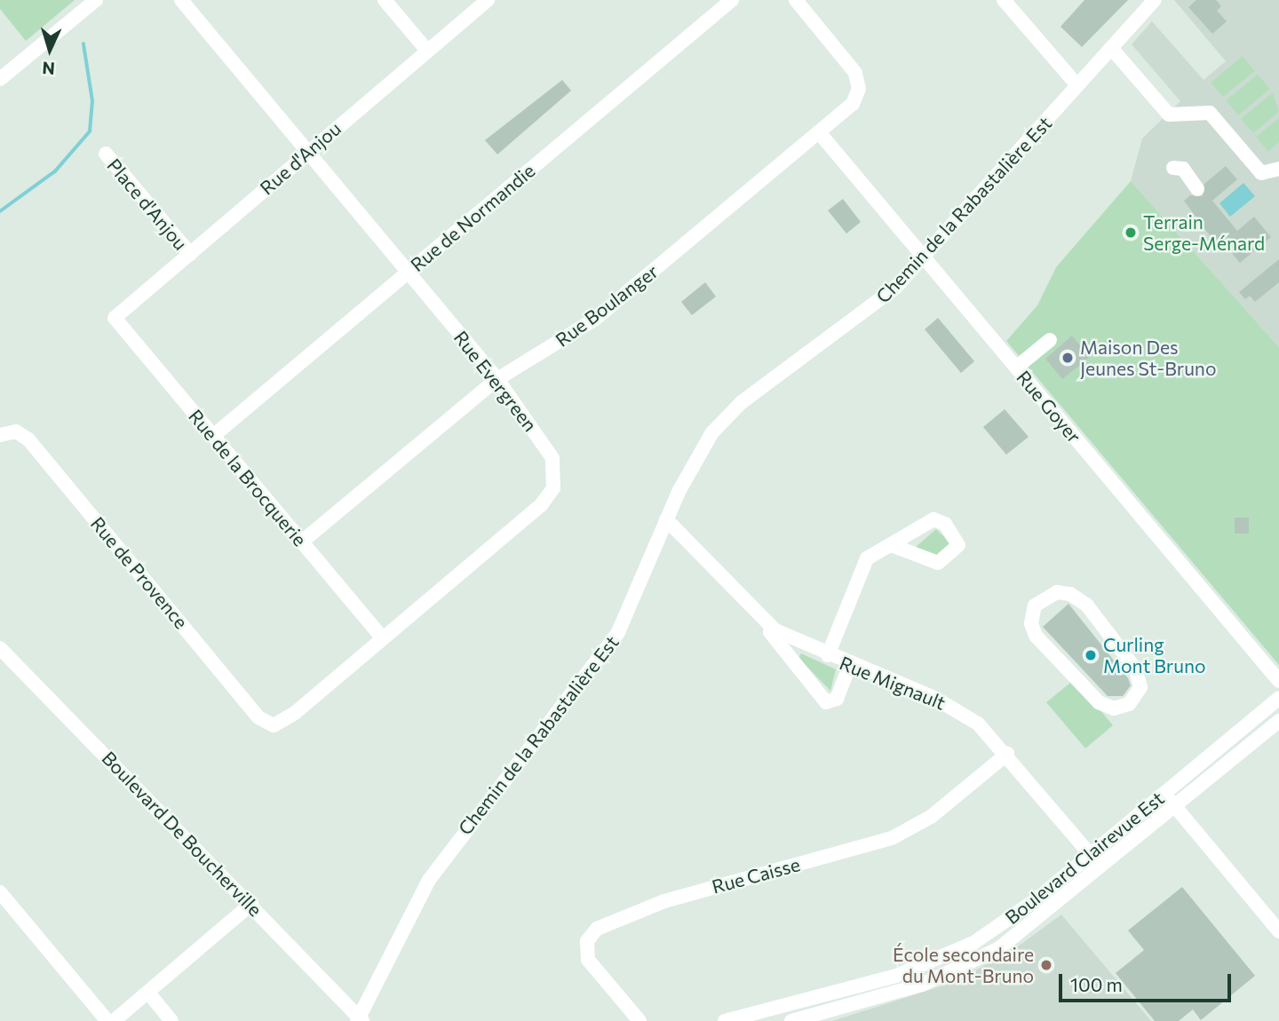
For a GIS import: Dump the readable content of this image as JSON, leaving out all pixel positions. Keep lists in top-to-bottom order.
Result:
{
  "streets": {
    "street": [
      "Rue d'Anjou",
      "Place d'Anjou",
      "Chemin de la Rabastalière Est",
      "Rue de Normandie",
      "Rue Boulanger",
      "Rue Evergreen",
      "Rue Goyer",
      "Rue de la Brocquerie",
      "Rue de Provence",
      "Rue Mignault",
      "Boulevard De Boucherville",
      "Boulevard Clairevue Est",
      "Rue Caisse"
    ]
  },
  "crossings": [
    ["Rue d'Anjou", "Place d'Anjou"],
    ["Rue d'Anjou", "Rue Evergreen"],
    ["Rue d'Anjou", "Rue de la Brocquerie"],
    ["Chemin de la Rabastalière Est", "Rue Goyer"],
    ["Chemin de la Rabastalière Est", "Rue Mignault"],
    ["Chemin de la Rabastalière Est", "Boulevard De Boucherville"],
    ["Rue de Normandie", "Rue Evergreen"],
    ["Rue de Normandie", "Rue de la Brocquerie"],
    ["Rue Boulanger", "Rue Evergreen"],
    ["Rue Boulanger", "Rue Goyer"],
    ["Rue Boulanger", "Rue de la Brocquerie"],
    ["Rue Evergreen", "Rue de la Brocquerie"],
    ["Rue Evergreen", "Rue de Provence"],
    ["Rue Mignault", "Boulevard Clairevue Est"],
    ["Rue Mignault", "Rue Caisse"]
  ],
  "places": [
    "Terrain Serge-Ménard",
    "Maison Des Jeunes St-Bruno",
    "Curling Mont Bruno",
    "École secondaire du Mont-Bruno"
  ],
  "scale_bar": "100 m",
  "north": "bottom"
}
